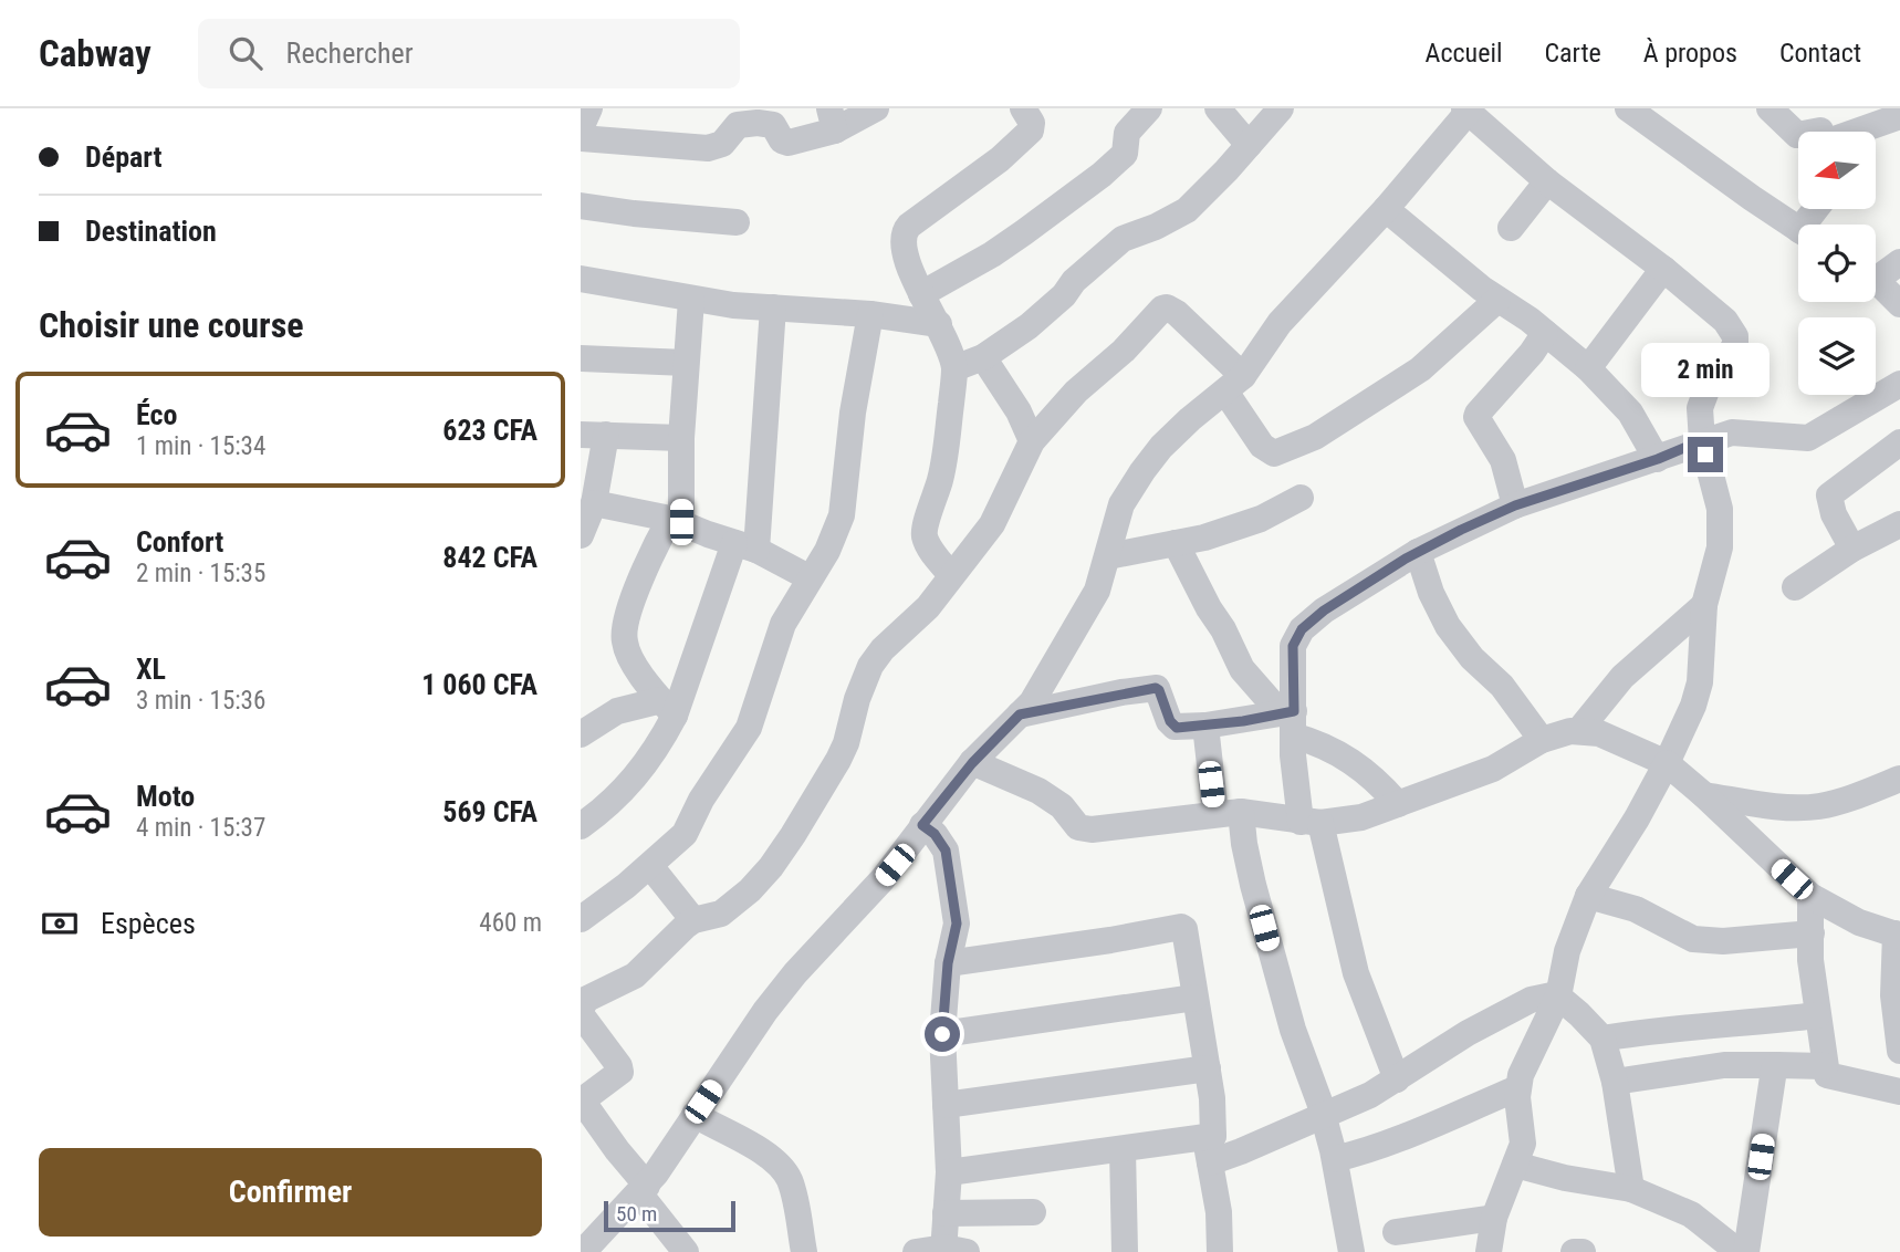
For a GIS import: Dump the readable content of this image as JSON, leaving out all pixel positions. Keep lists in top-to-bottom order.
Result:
{
  "scale_bar": "50 m",
  "north": "left",
  "page": {
    "header": "Cabway",
    "search": "Rechercher",
    "nav": [
      "Accueil",
      "Carte",
      "À propos",
      "Contact"
    ],
    "banner": ["Départ", "Destination"],
    "heading": "Choisir une course",
    "bubble": "2 min",
    "list": [
      {
        "name": "Éco",
        "note": "1 min · 15:34",
        "value": "623 CFA"
      },
      {
        "name": "Confort",
        "note": "2 min · 15:35",
        "value": "842 CFA"
      },
      {
        "name": "XL",
        "note": "3 min · 15:36",
        "value": "1 060 CFA"
      },
      {
        "name": "Moto",
        "note": "4 min · 15:37",
        "value": "569 CFA"
      }
    ],
    "pay": ["Espèces", "460 m"],
    "buttons": "Confirmer",
    "scale": "50 m"
  }
}
